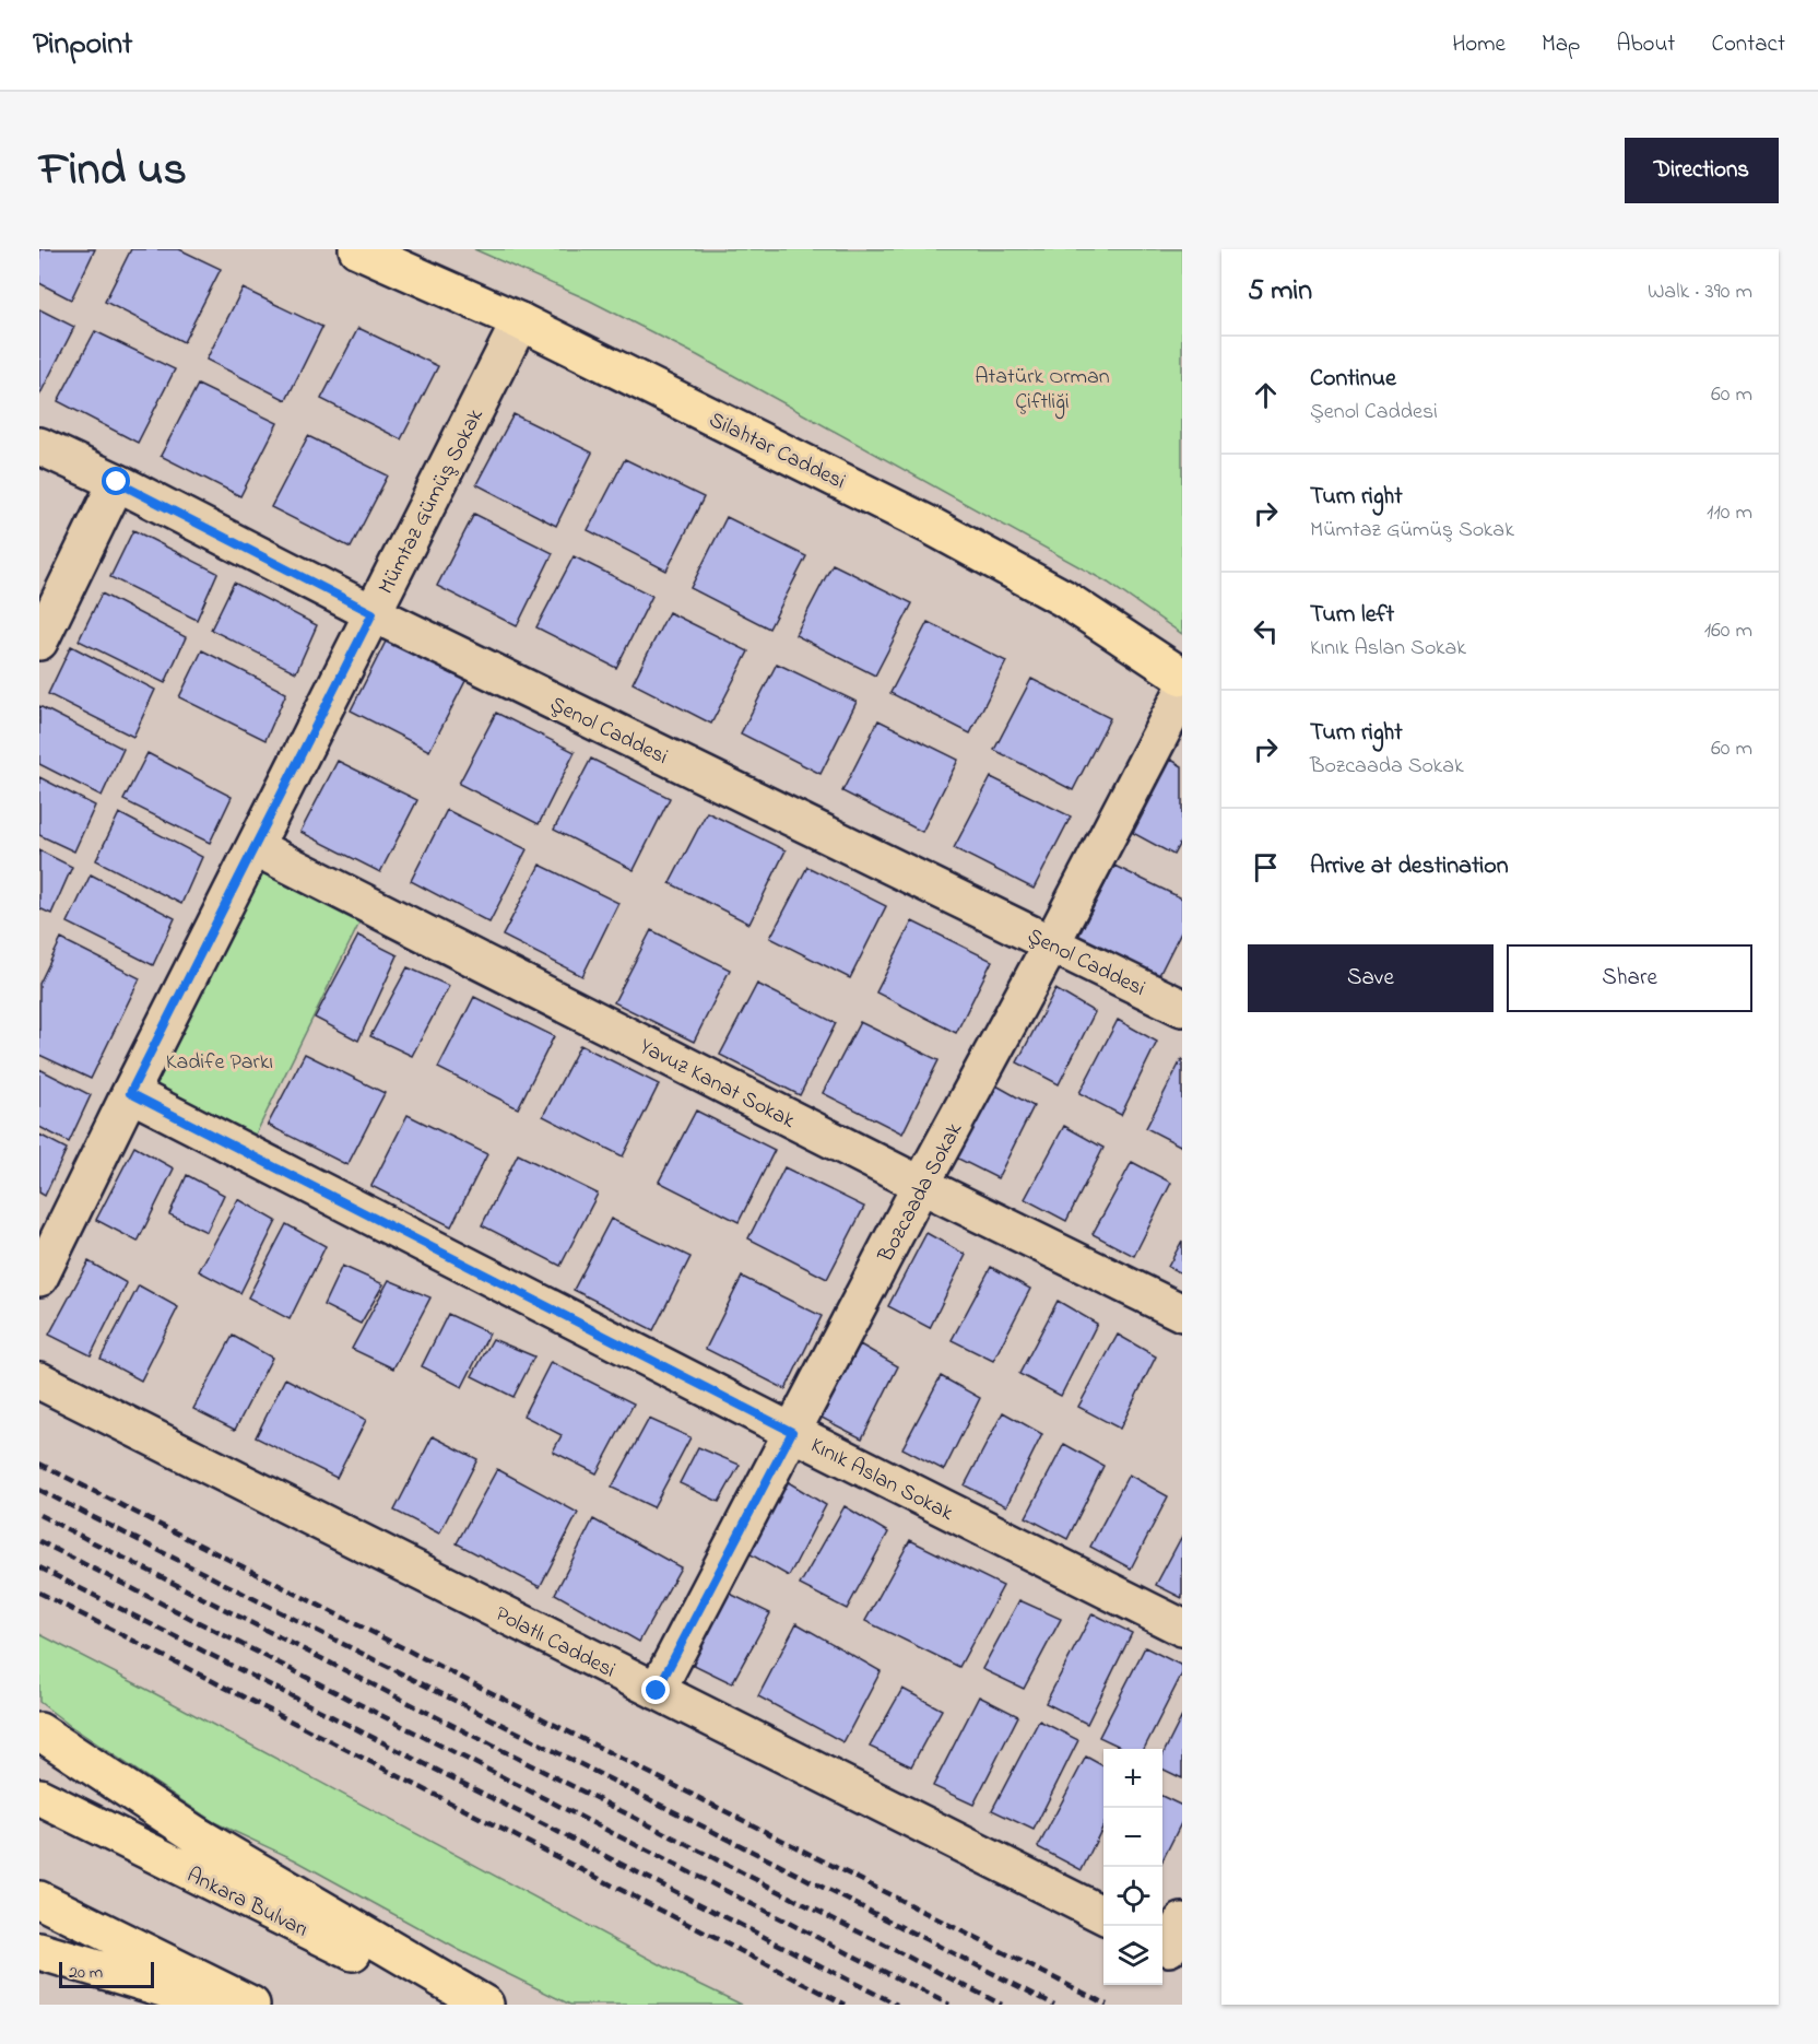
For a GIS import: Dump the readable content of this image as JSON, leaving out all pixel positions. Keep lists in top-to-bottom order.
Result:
{
  "streets": {
    "main road": ["Silahtar Caddesi", "Ankara Bulvarı"],
    "street": [
      "Mümtaz Gümüş Sokak",
      "Şenol Caddesi",
      "Yavuz Kanat Sokak",
      "Bozcaada Sokak",
      "Kınık Aslan Sokak",
      "Polatlı Caddesi"
    ]
  },
  "crossings": [
    ["Silahtar Caddesi", "Mümtaz Gümüş Sokak"],
    ["Mümtaz Gümüş Sokak", "Şenol Caddesi"],
    ["Mümtaz Gümüş Sokak", "Yavuz Kanat Sokak"],
    ["Mümtaz Gümüş Sokak", "Kınık Aslan Sokak"],
    ["Şenol Caddesi", "Bozcaada Sokak"],
    ["Yavuz Kanat Sokak", "Bozcaada Sokak"],
    ["Bozcaada Sokak", "Kınık Aslan Sokak"],
    ["Bozcaada Sokak", "Polatlı Caddesi"]
  ],
  "parks": ["Atatürk Orman Çiftliği", "Kadife Parkı"],
  "scale_bar": "20 m",
  "page": {
    "header": "Pinpoint",
    "nav": [
      "Home",
      "Map",
      "About",
      "Contact"
    ],
    "title": "Find us",
    "buttons": [
      "Directions",
      ["Save", "Share"]
    ],
    "heading": ["5 min", "Walk · 390 m"],
    "list": [
      ["Continue", "Şenol Caddesi", "60 m"],
      ["Turn right", "Mümtaz Gümüş Sokak", "110 m"],
      ["Turn left", "Kınık Aslan Sokak", "160 m"],
      ["Turn right", "Bozcaada Sokak", "60 m"],
      "Arrive at destination"
    ],
    "map_buttons": ["+", "−"],
    "scale": "20 m"
  }
}
